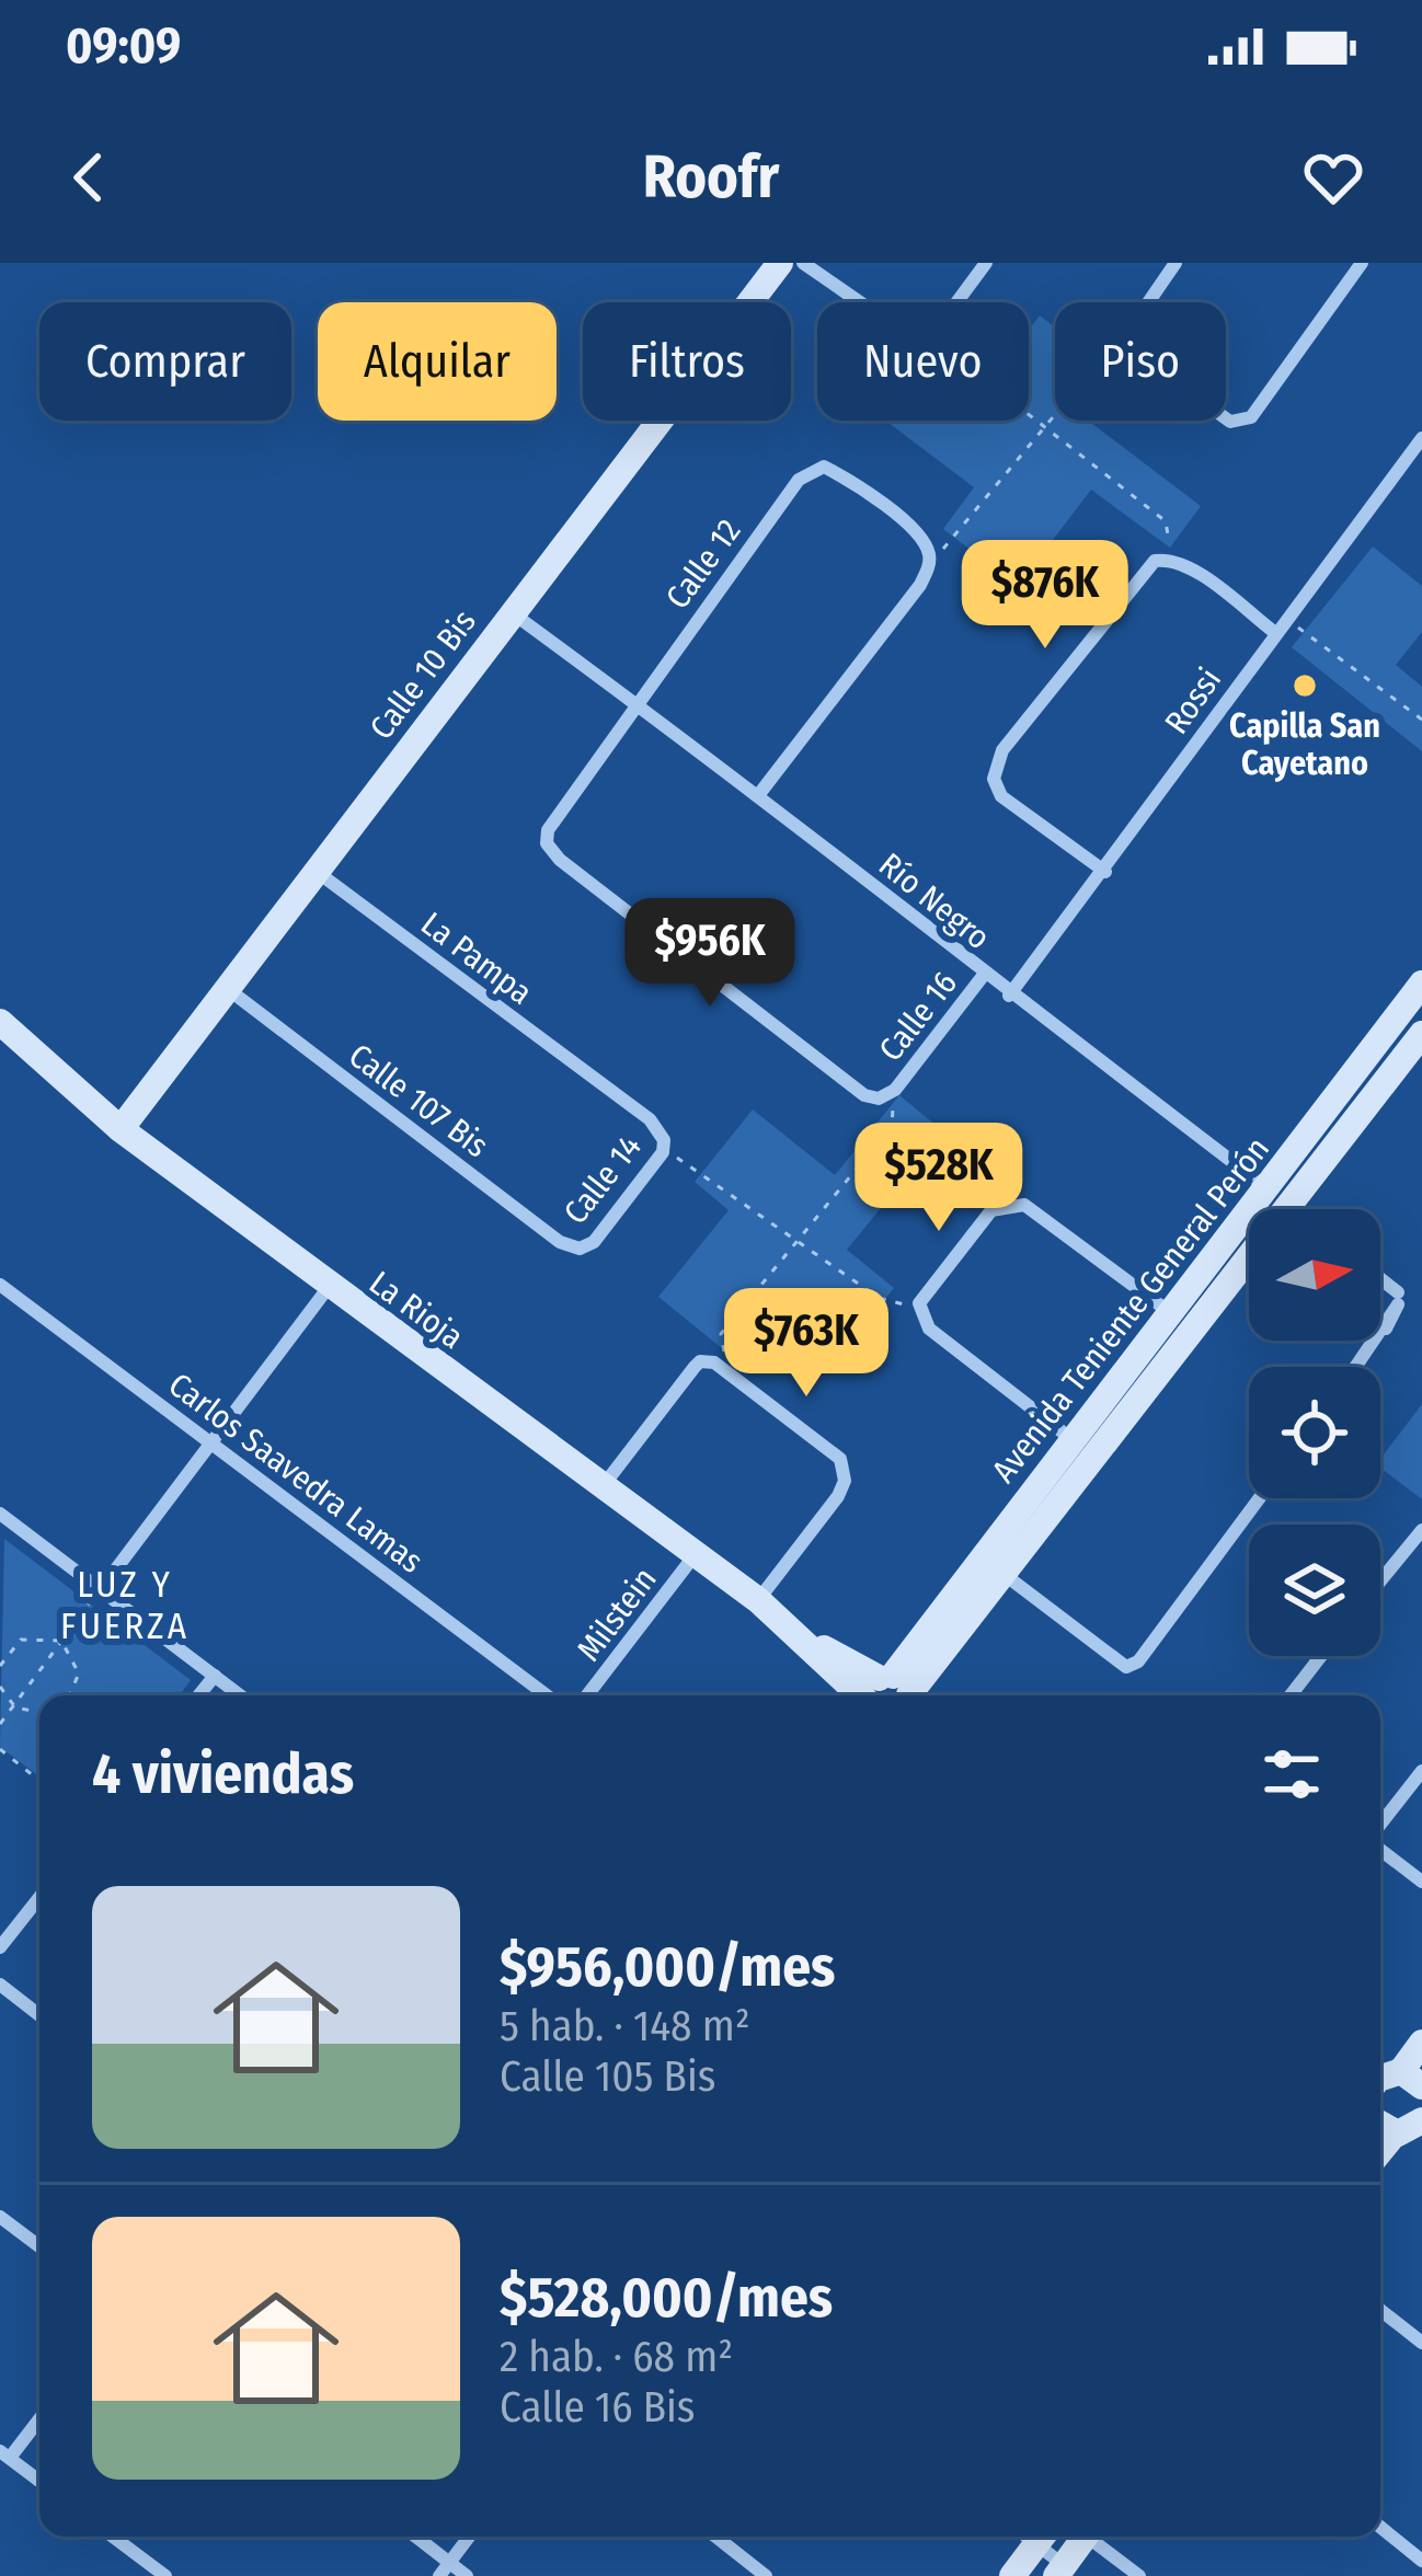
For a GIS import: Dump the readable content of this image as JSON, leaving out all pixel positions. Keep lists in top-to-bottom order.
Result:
{
  "streets": {
    "main road": ["Calle 10 Bis", "La Rioja", "Avenida Teniente General Perón"],
    "street": [
      "Calle 12",
      "Rossi",
      "Río Negro",
      "La Pampa",
      "Calle 16",
      "Calle 107 Bis",
      "Calle 14",
      "Carlos Saavedra Lamas",
      "Milstein"
    ]
  },
  "crossings": [
    ["Calle 12", "Río Negro"],
    ["Calle 12", "Calle 16"],
    ["Calle 10 Bis", "Río Negro"],
    ["Calle 10 Bis", "La Pampa"],
    ["Calle 10 Bis", "Calle 107 Bis"],
    ["Calle 10 Bis", "La Rioja"],
    ["Rossi", "Río Negro"],
    ["Río Negro", "Calle 16"],
    ["Río Negro", "Avenida Teniente General Perón"],
    ["La Pampa", "Calle 14"],
    ["Calle 107 Bis", "Calle 14"],
    ["La Rioja", "Milstein"]
  ],
  "districts": ["LUZ Y FUERZA"],
  "places": ["Capilla San Cayetano"],
  "north": "right",
  "page": {
    "status": "09:09",
    "header": "Roofr",
    "chip": [
      "Comprar",
      "Alquilar",
      "Filtros",
      "Nuevo",
      "Piso"
    ],
    "price": [
      "$876K",
      "$956K",
      "$528K",
      "$763K"
    ],
    "heading": "4 viviendas",
    "list": [
      {
        "name": "$956,000/mes",
        "note": "5 hab. · 148 m² · Calle 105 Bis"
      },
      {
        "name": "$528,000/mes",
        "note": "2 hab. · 68 m² · Calle 16 Bis"
      }
    ]
  }
}
